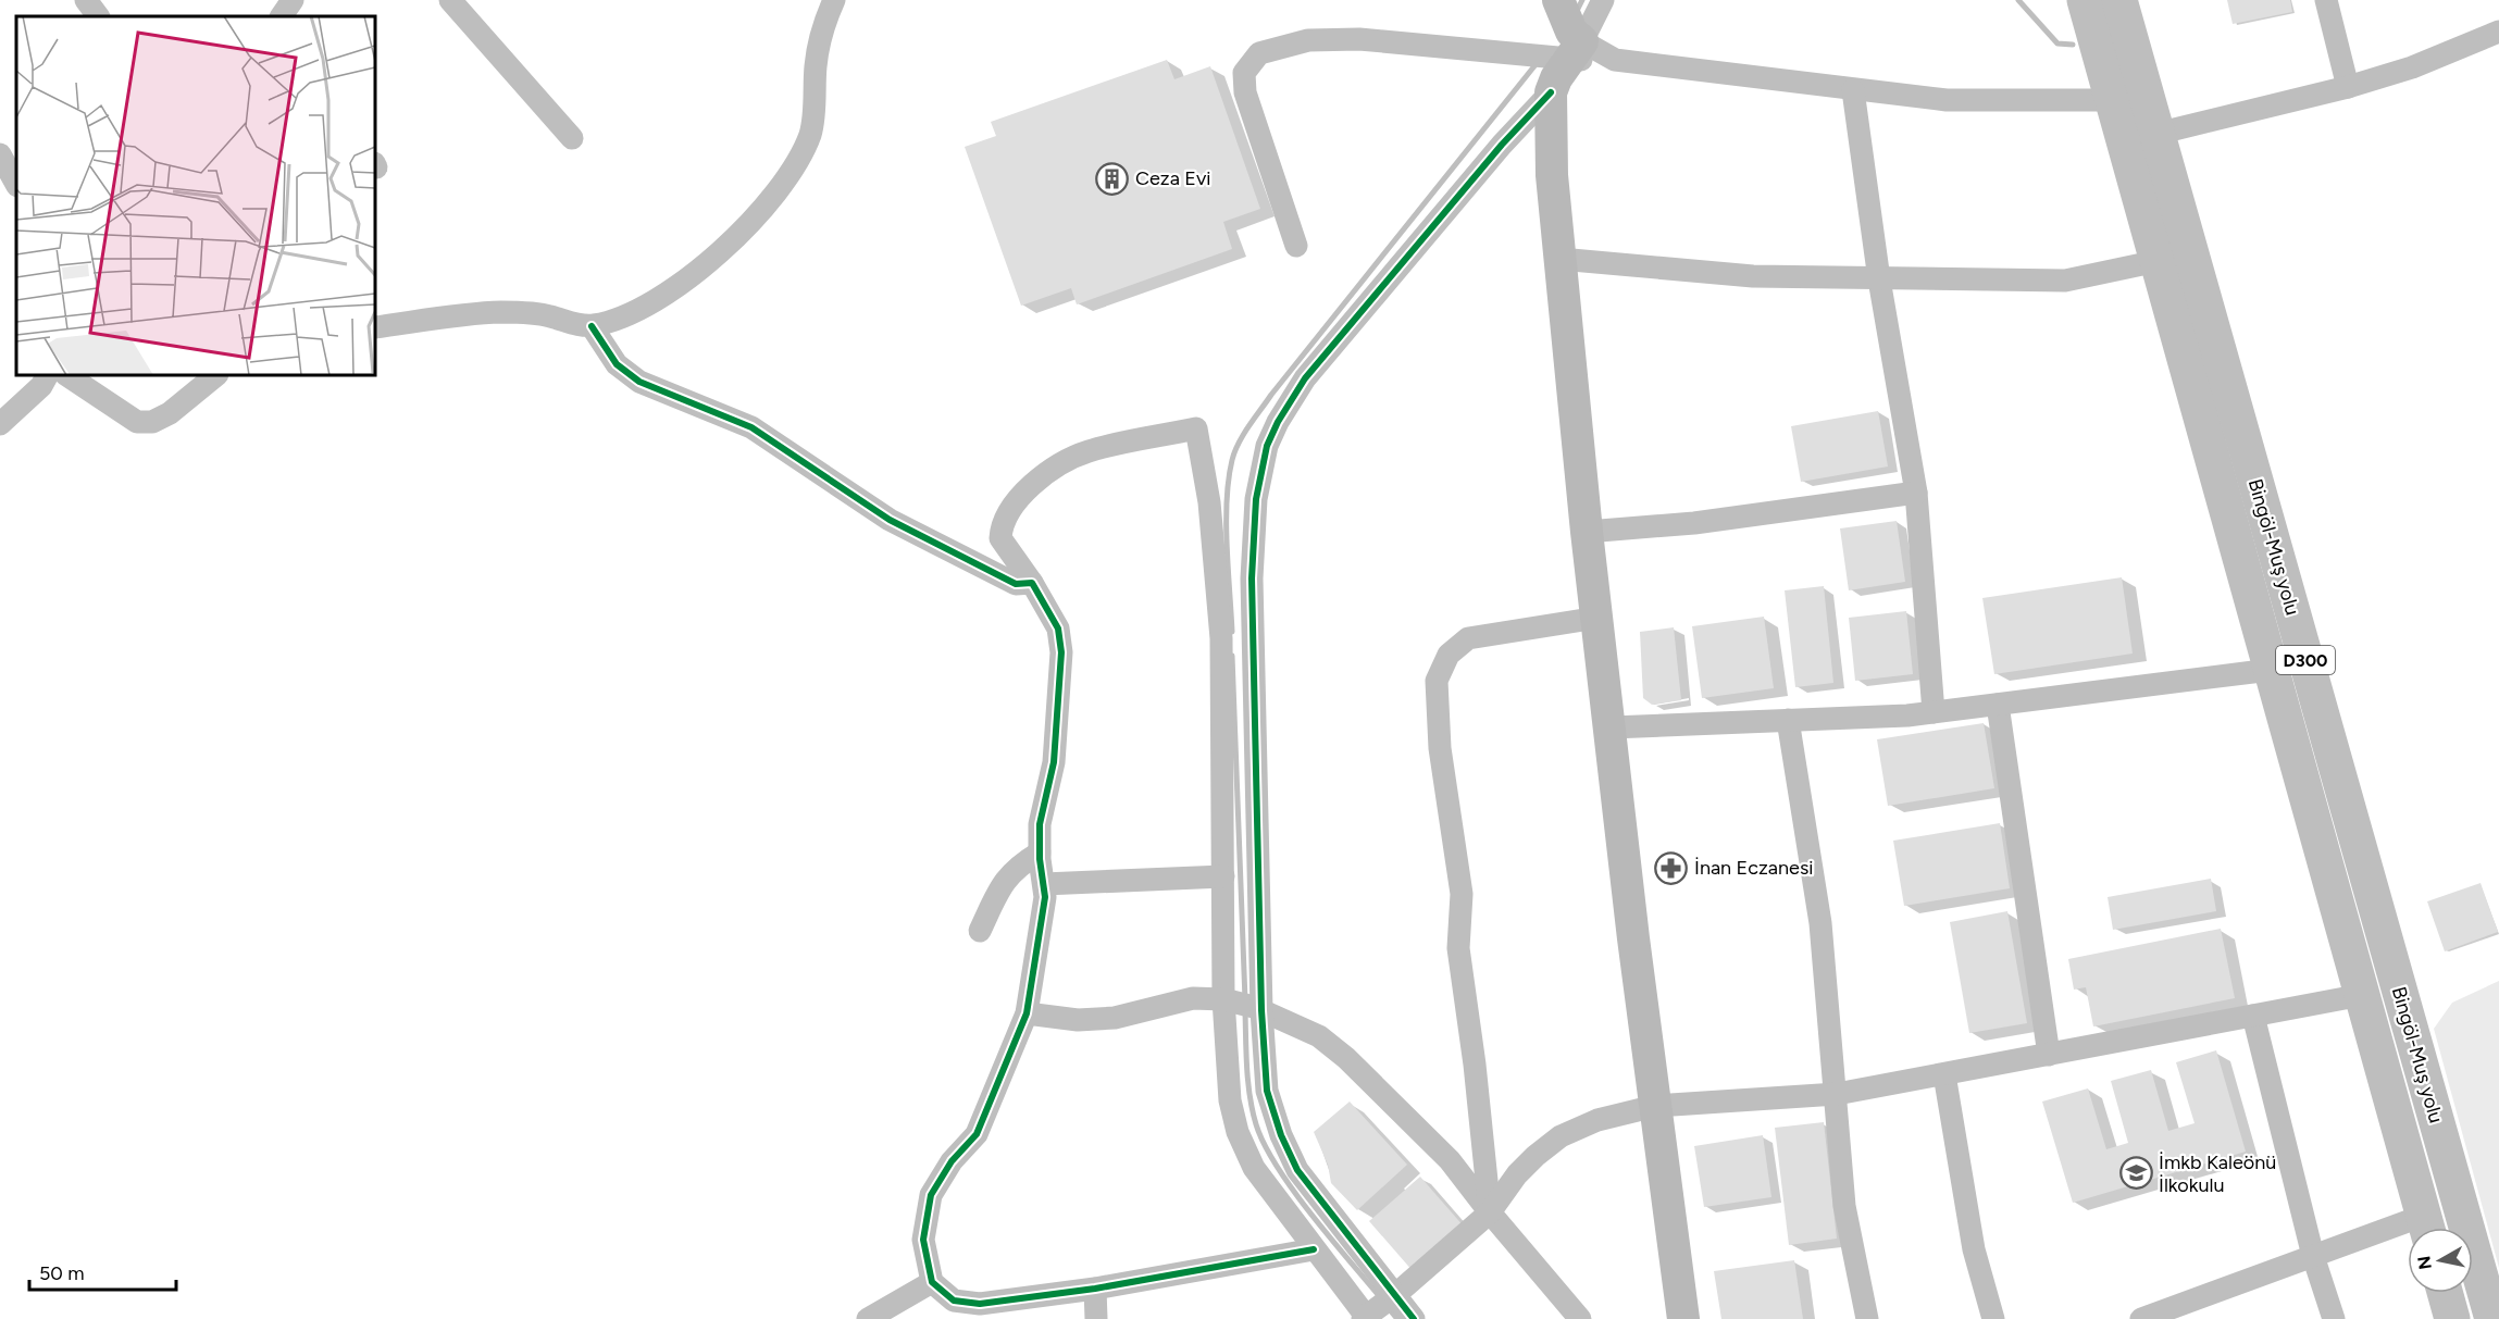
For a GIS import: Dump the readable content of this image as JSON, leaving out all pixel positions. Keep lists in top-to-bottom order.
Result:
{
  "streets": {
    "highway": ["Bingöl-Muş yolu", "D300"]
  },
  "places": {
    "building": ["Ceza Evi"],
    "pharmacy": ["İnan Eczanesi"],
    "school or university": ["İmkb Kaleönü İlkokulu"]
  },
  "scale_bar": "50 m",
  "north": "left"
}
